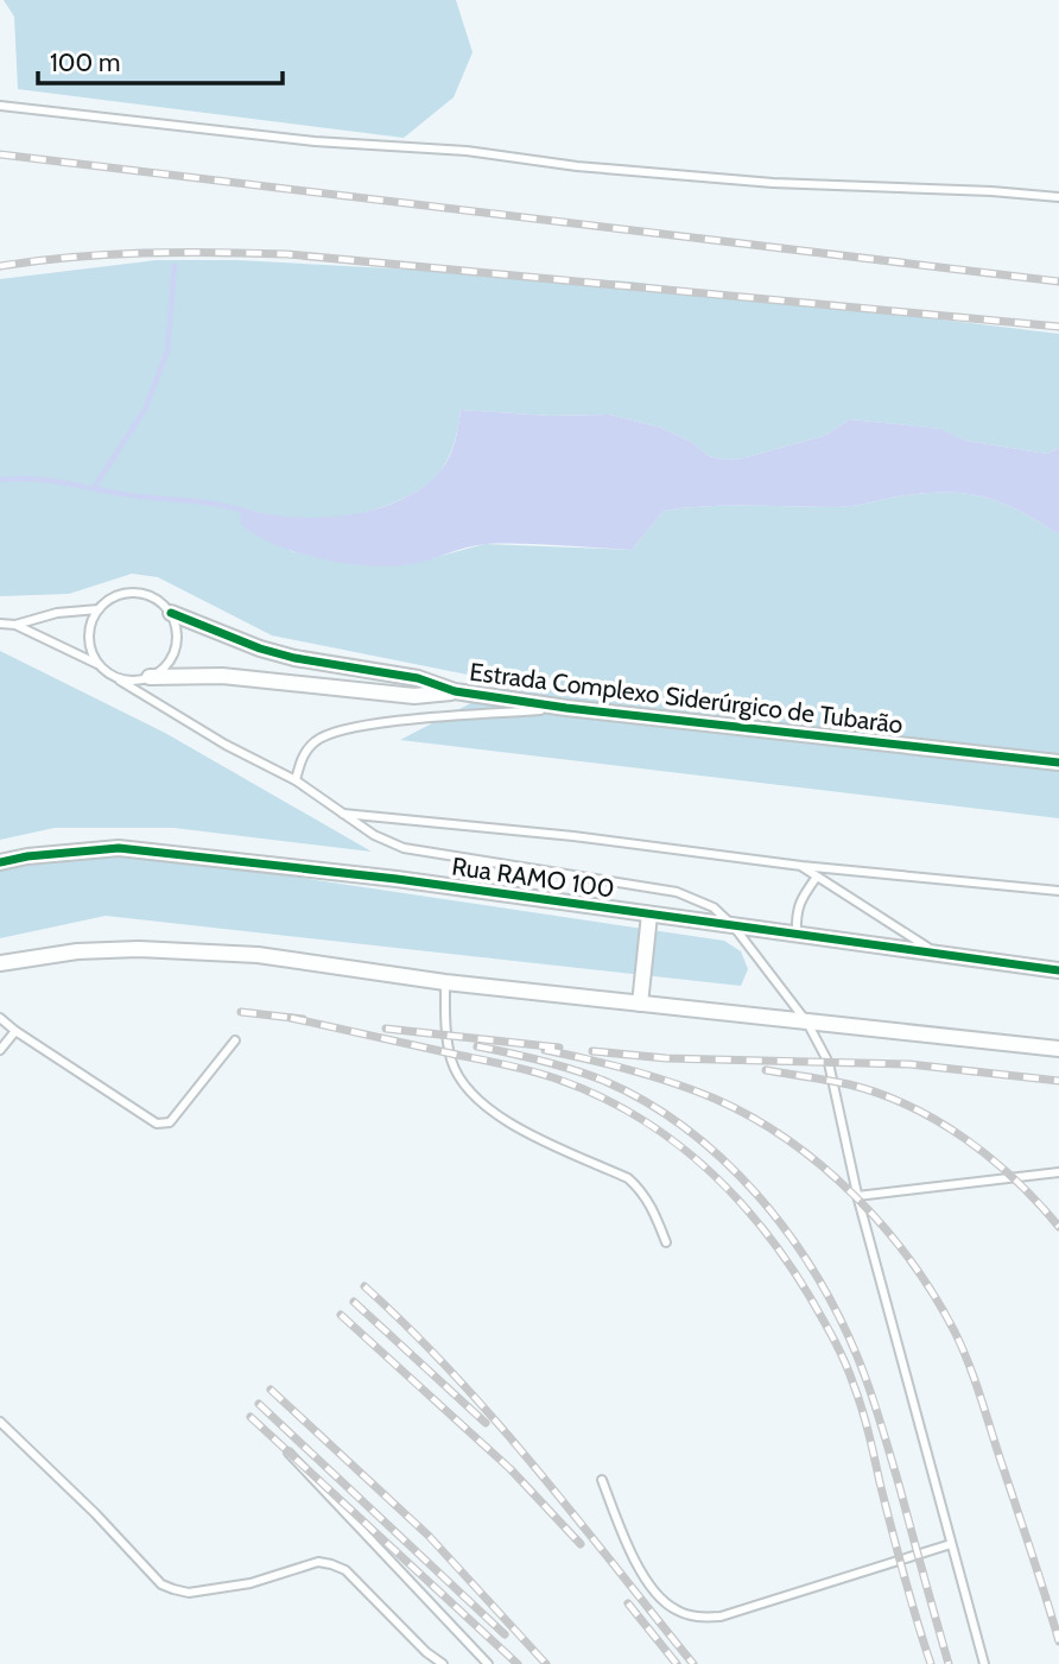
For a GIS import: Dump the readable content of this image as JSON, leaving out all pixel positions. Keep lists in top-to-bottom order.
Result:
{
  "streets": {
    "street": ["Estrada Complexo Siderúrgico de Tubarão", "Rua RAMO 100"]
  },
  "scale_bar": "100 m"
}
